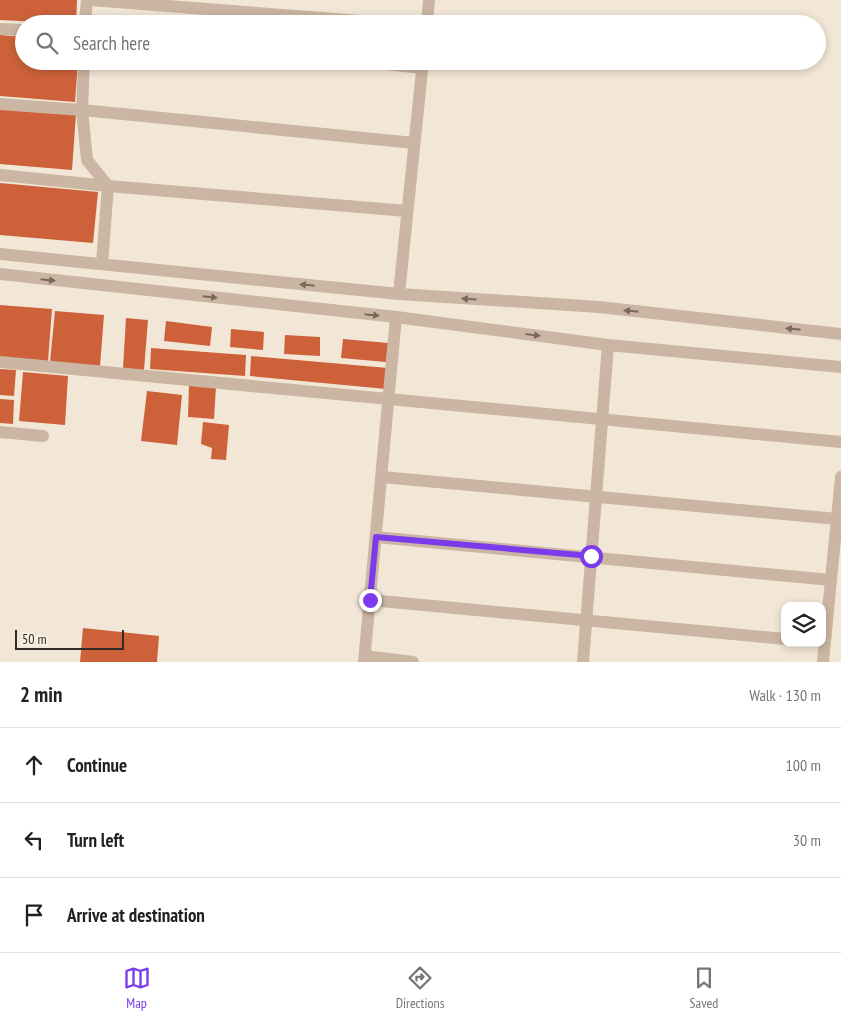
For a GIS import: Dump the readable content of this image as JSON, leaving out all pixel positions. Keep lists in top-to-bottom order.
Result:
{
  "scale_bar": "50 m",
  "page": {
    "search": "Search here",
    "scale": "50 m",
    "heading": ["2 min", "Walk · 130 m"],
    "list": [
      ["Continue", "100 m"],
      ["Turn left", "30 m"],
      "Arrive at destination"
    ],
    "nav": ["Map", "Directions", "Saved"]
  }
}
